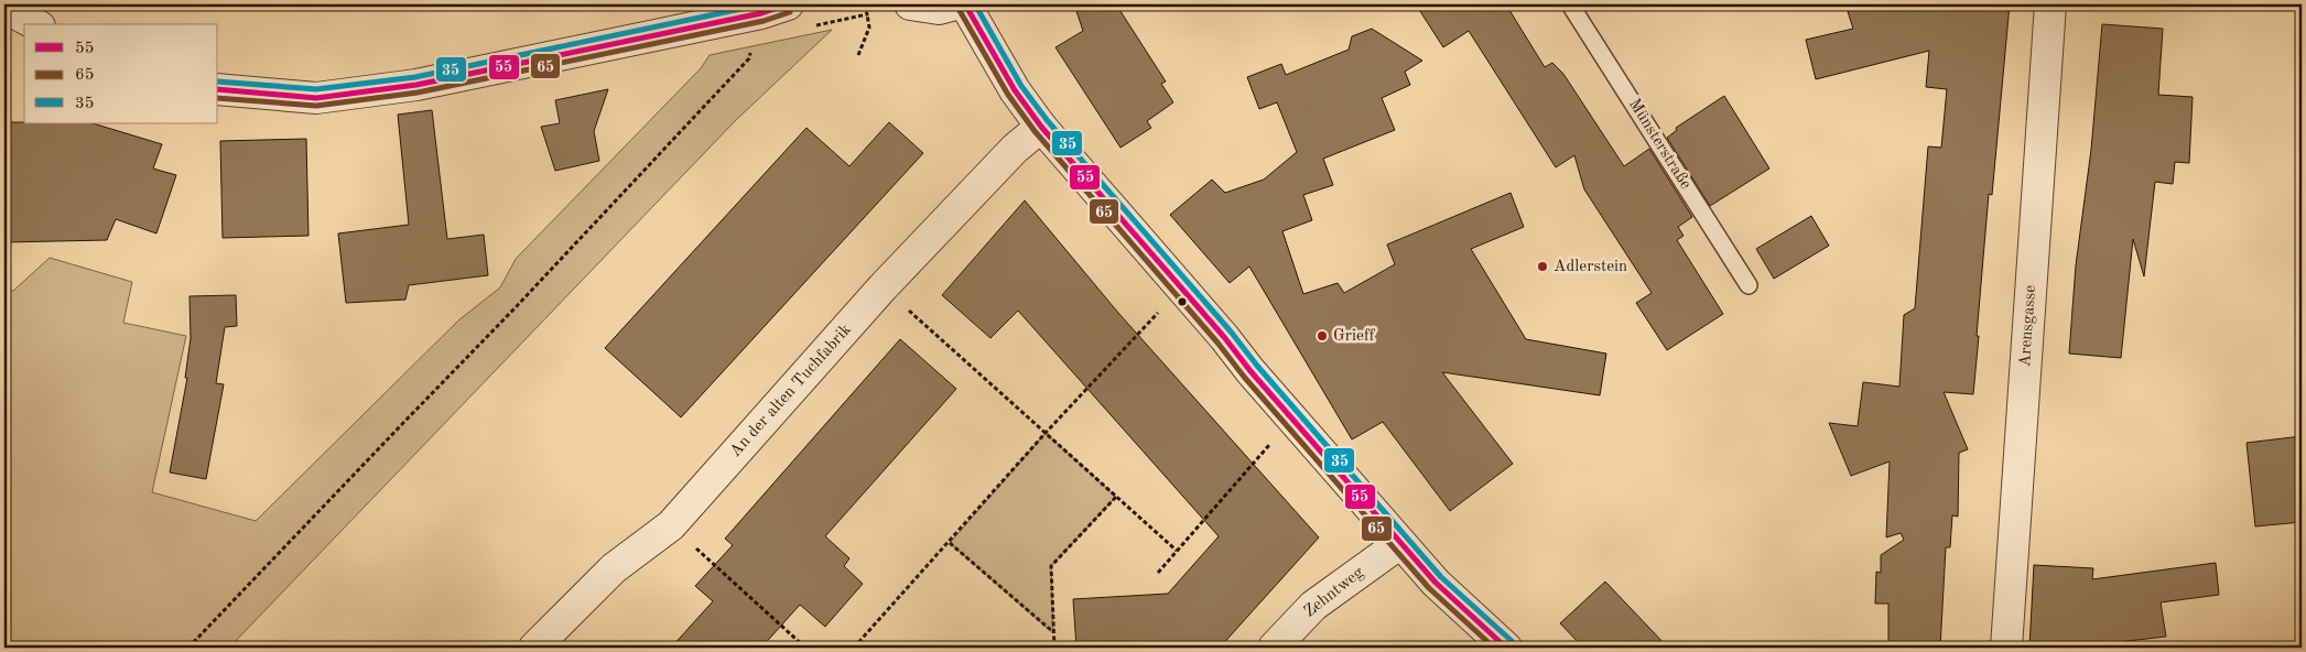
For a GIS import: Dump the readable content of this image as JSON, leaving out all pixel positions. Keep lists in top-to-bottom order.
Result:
{
  "streets": {
    "street": ["Arensgasse", "An der alten Tuchfabrik", "Zehntweg"],
    "lane": ["Münsterstraße"]
  },
  "places": ["Adlerstein", "Grieff"],
  "lines": ["transit line 55", "transit line 35", "transit line 65"],
  "legend": ["55", "65", "35"]
}
